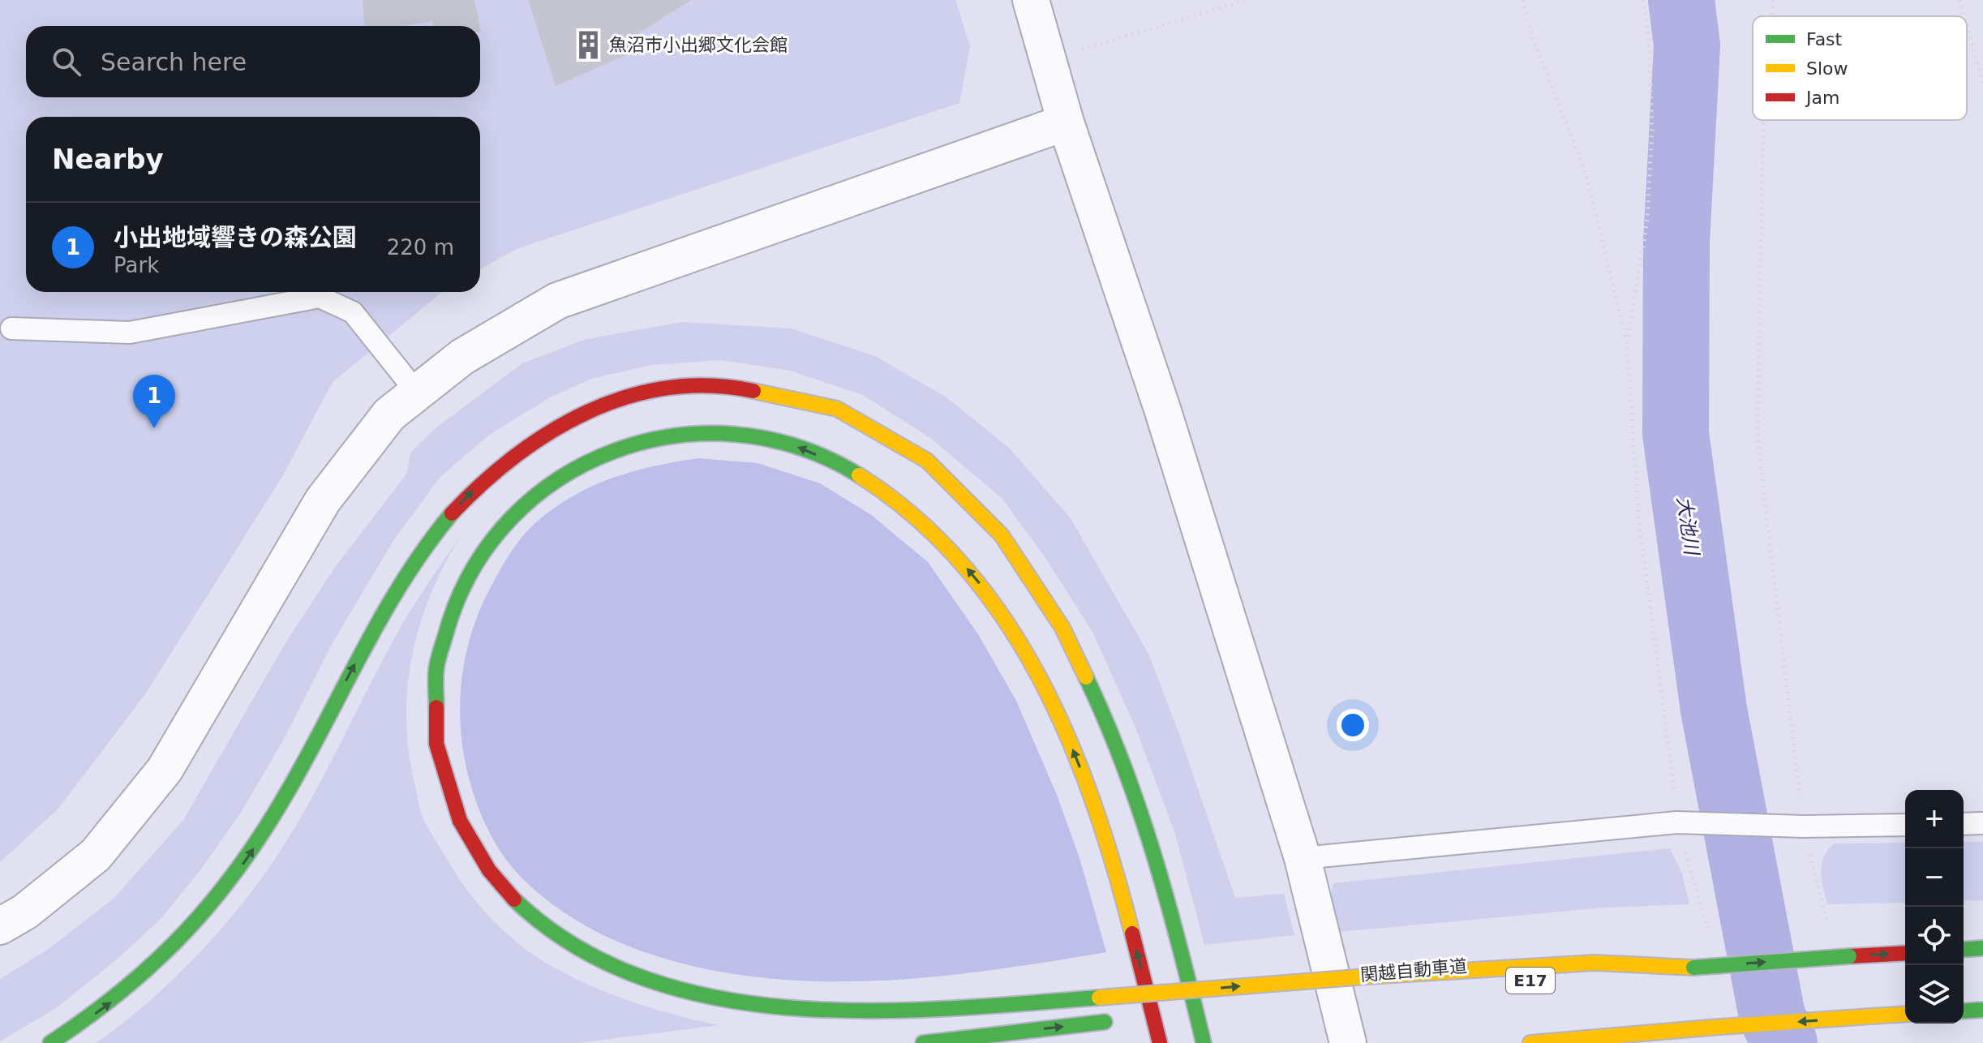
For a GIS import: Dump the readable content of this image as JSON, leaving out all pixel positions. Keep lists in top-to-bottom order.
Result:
{
  "streets": {
    "highway": ["関越自動車道", "E17"]
  },
  "water": ["大池川"],
  "places": {
    "building": ["魚沼市小出郷文化会館"]
  },
  "legend": ["Fast", "Slow", "Jam"],
  "page": {
    "search": "Search here",
    "heading": "Nearby",
    "list": [
      {
        "mark": "1",
        "name": "小出地域響きの森公園",
        "note": "Park",
        "value": "220 m"
      }
    ],
    "pins": "1",
    "map_buttons": ["+", "−"]
  }
}
